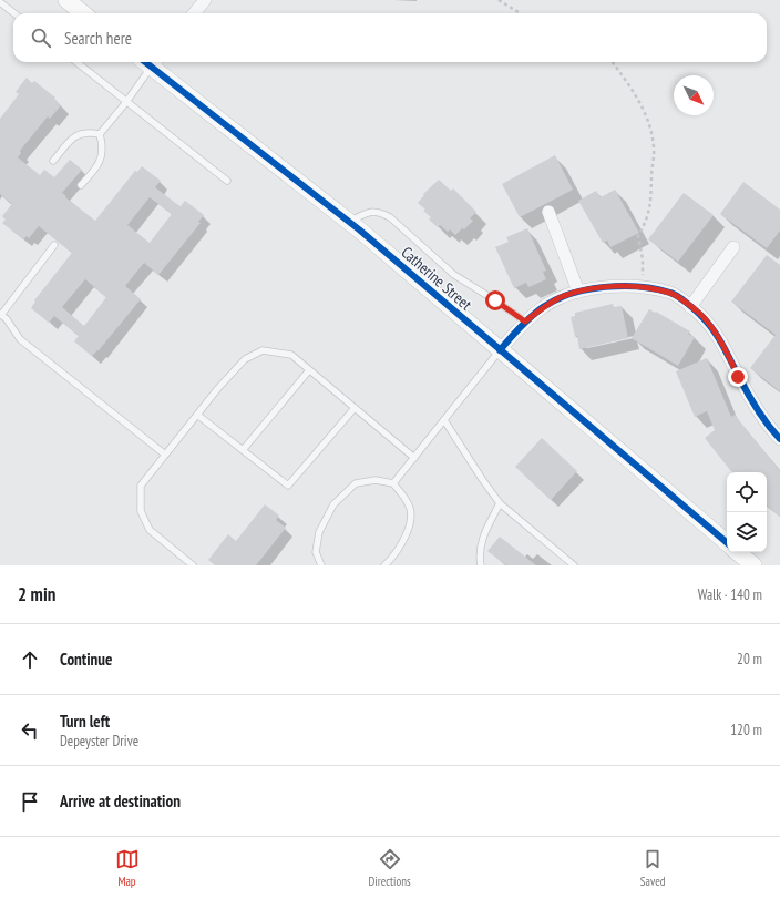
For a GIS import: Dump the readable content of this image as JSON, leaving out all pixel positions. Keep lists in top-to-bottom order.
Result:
{
  "streets": {
    "street": ["Catherine Street"]
  },
  "north": "bottom right",
  "page": {
    "search": "Search here",
    "heading": ["2 min", "Walk · 140 m"],
    "list": [
      ["Continue", "20 m"],
      ["Turn left", "Depeyster Drive", "120 m"],
      "Arrive at destination"
    ],
    "nav": ["Map", "Directions", "Saved"]
  }
}
